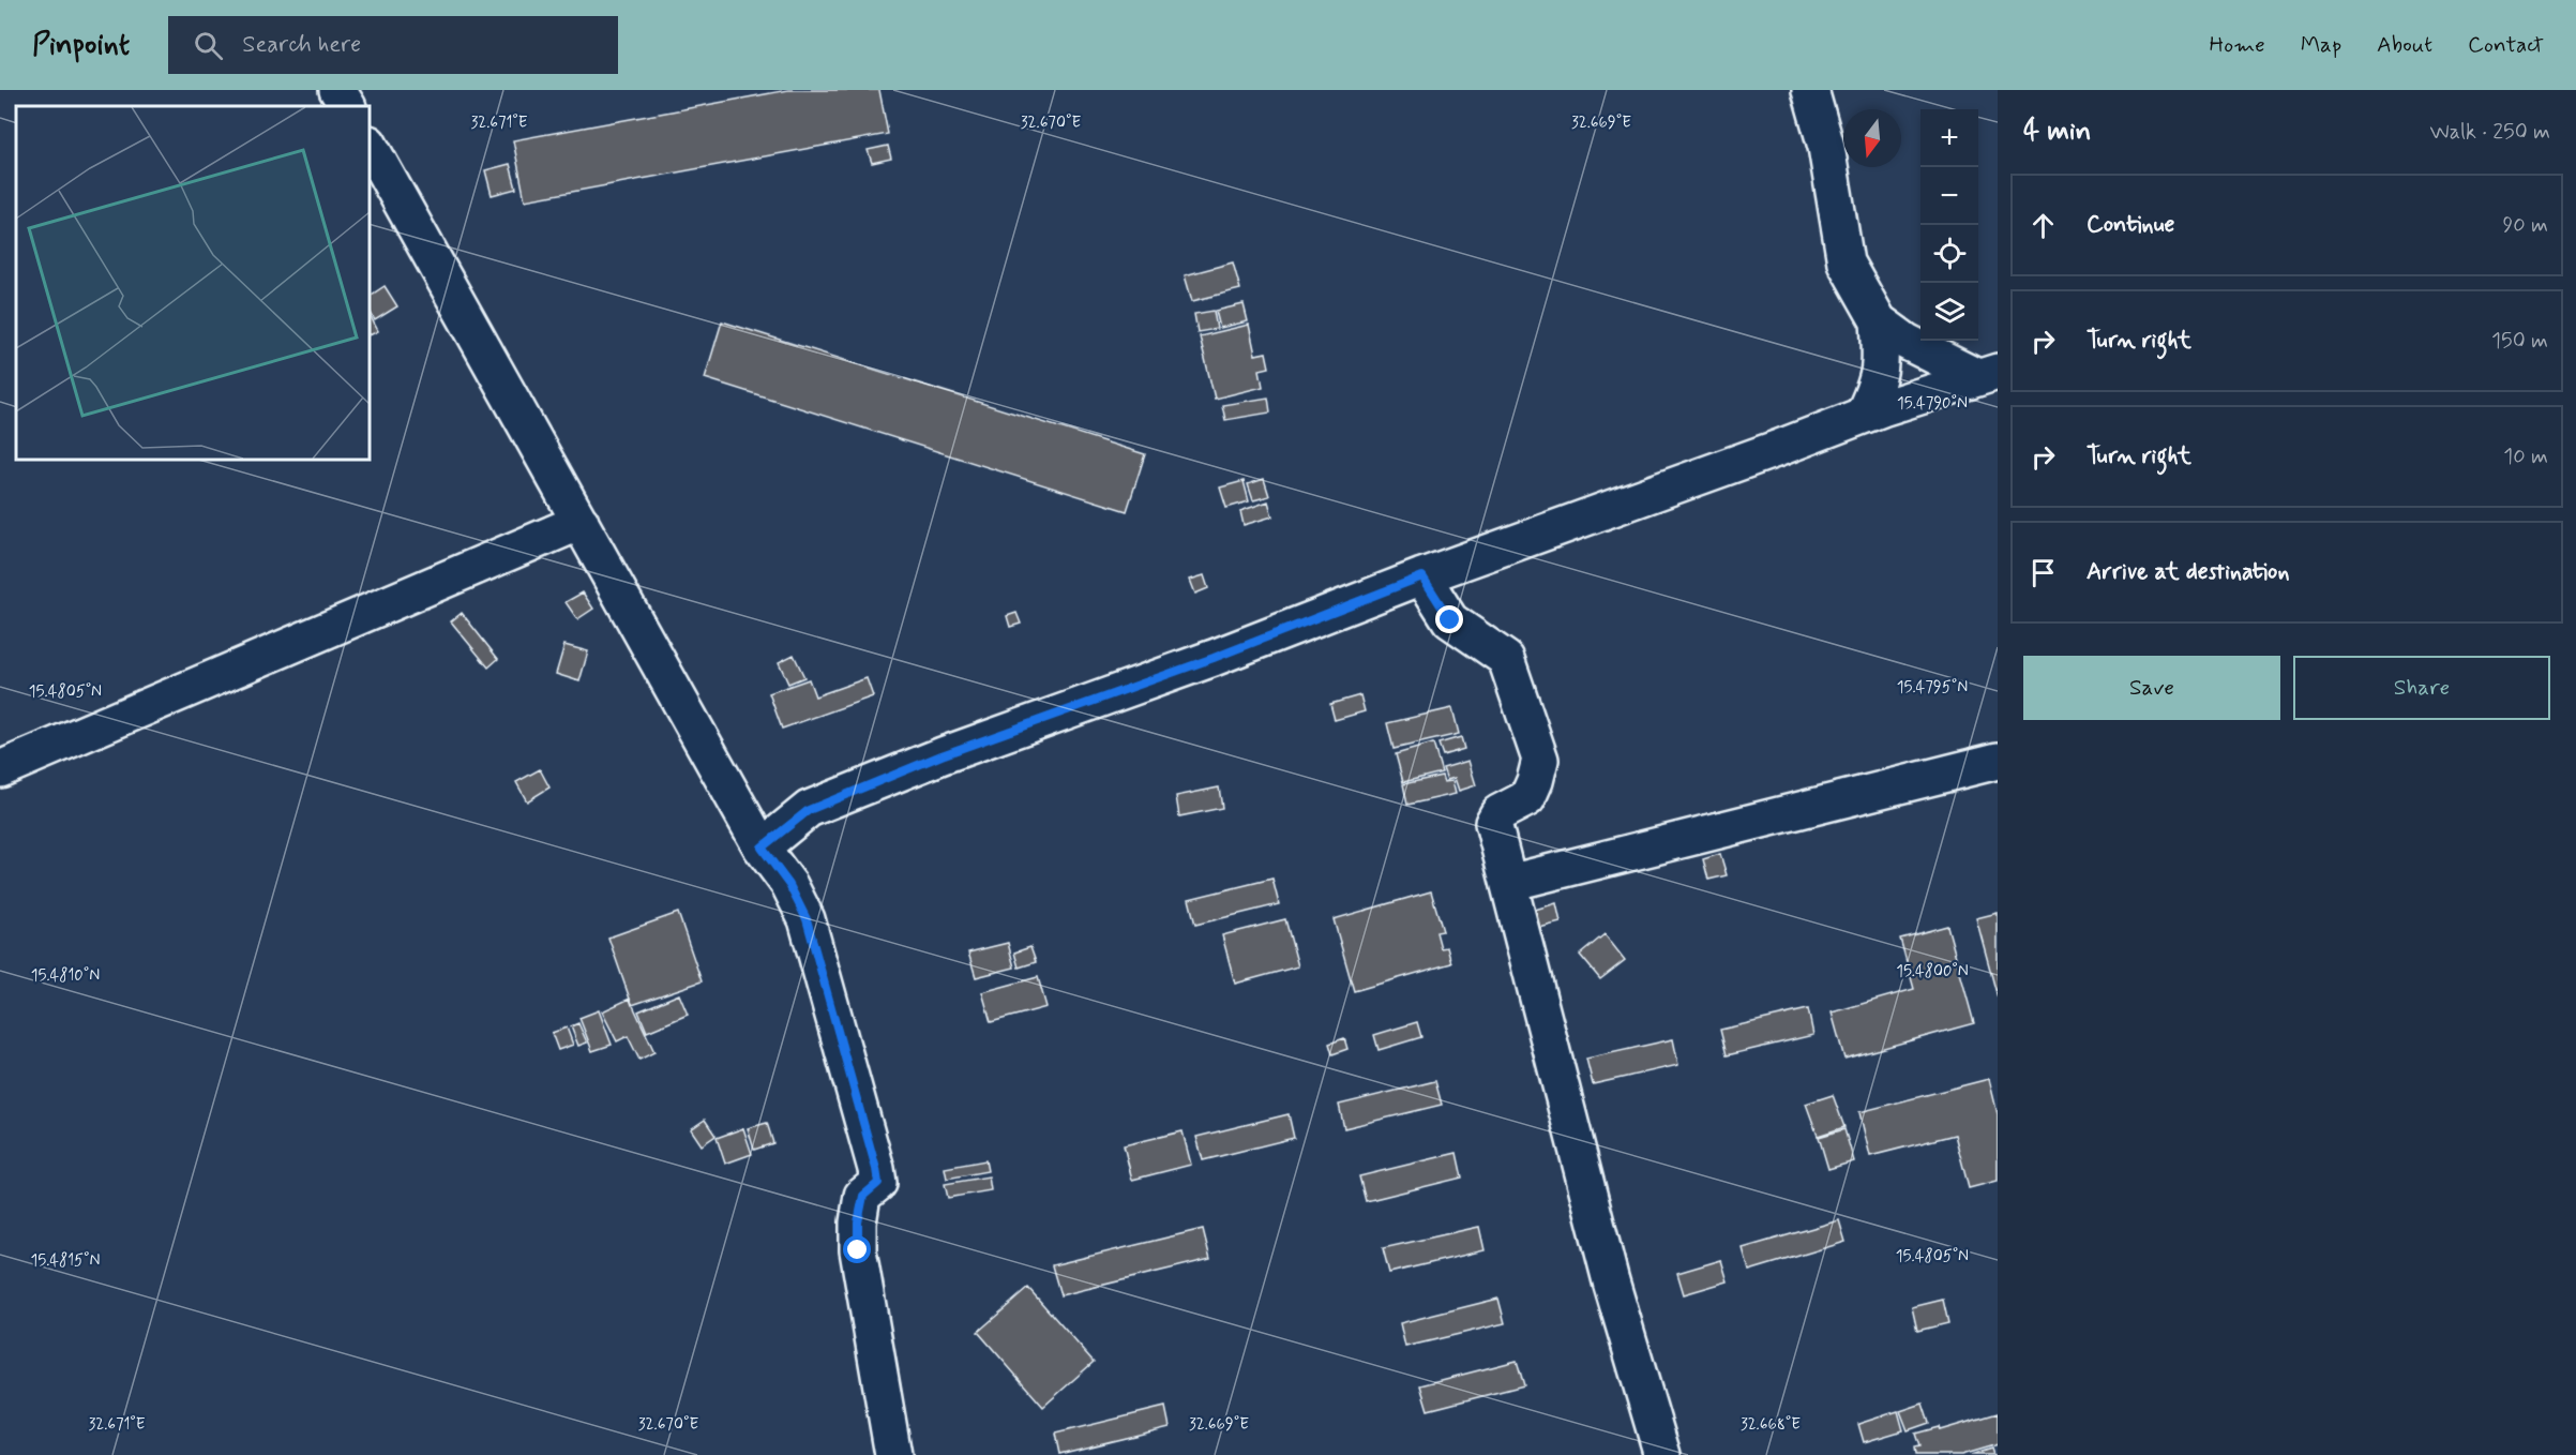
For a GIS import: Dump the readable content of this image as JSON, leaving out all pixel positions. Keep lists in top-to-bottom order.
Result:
{
  "north": "bottom",
  "page": {
    "header": "Pinpoint",
    "search": "Search here",
    "nav": [
      "Home",
      "Map",
      "About",
      "Contact"
    ],
    "heading": ["4 min", "Walk · 250 m"],
    "map_buttons": ["+", "−"],
    "list": [
      ["Continue", "90 m"],
      ["Turn right", "150 m"],
      ["Turn right", "10 m"],
      "Arrive at destination"
    ],
    "buttons": ["Save", "Share"]
  },
  "coordinates": [
    "32.671°E",
    "32.670°E",
    "32.669°E",
    "15.4790°N",
    "15.4795°N",
    "15.4805°N",
    "15.4800°N",
    "15.4810°N",
    "15.4815°N",
    "32.668°E"
  ]
}
